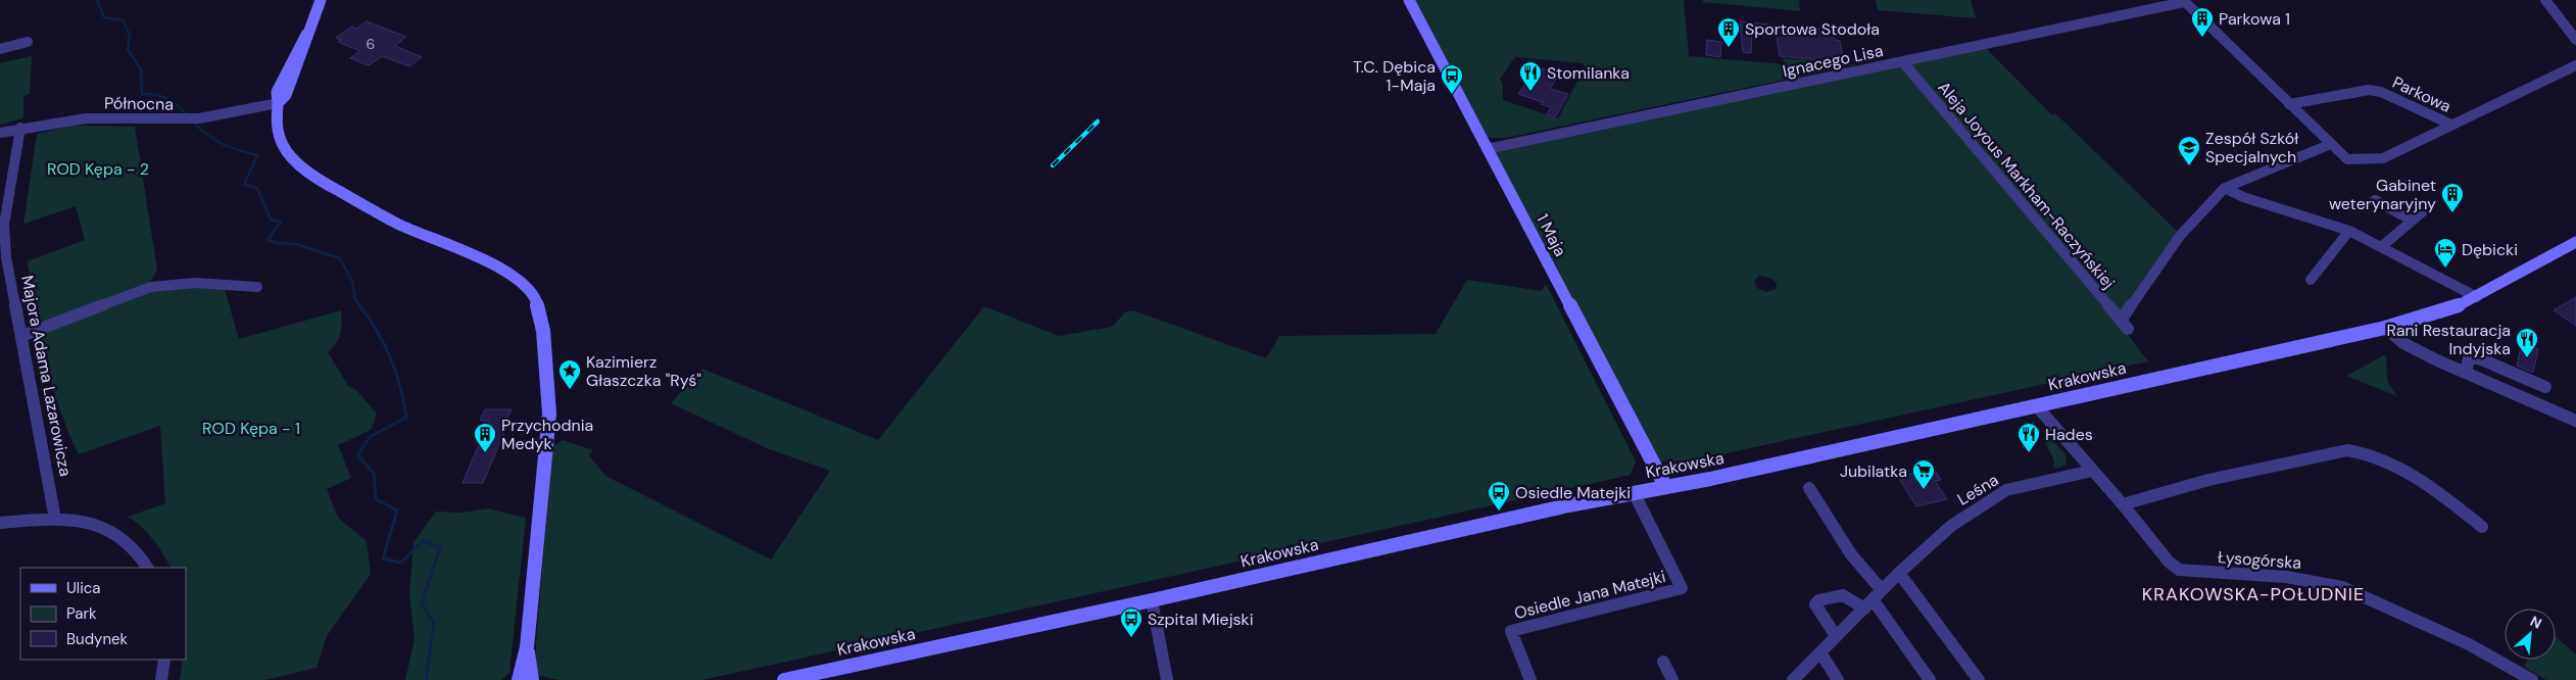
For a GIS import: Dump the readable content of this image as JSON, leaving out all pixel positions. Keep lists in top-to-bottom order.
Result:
{
  "streets": {
    "street": [
      "Ignacego Lisa",
      "Parkowa",
      "Północna",
      "Aleja Joyous Markham-Raczyńskiej",
      "1 Maja",
      "Majora Adama Lazarowicza",
      "Krakowska",
      "Leśna",
      "Łysogórska",
      "Osiedle Jana Matejki"
    ]
  },
  "crossings": [
    ["Ignacego Lisa", "Aleja Joyous Markham-Raczyńskiej"],
    ["Ignacego Lisa", "1 Maja"],
    ["Północna", "Majora Adama Lazarowicza"],
    ["1 Maja", "Krakowska"],
    ["Krakowska", "Łysogórska"],
    ["Krakowska", "Osiedle Jana Matejki"],
    ["Leśna", "Łysogórska"]
  ],
  "districts": ["KRAKOWSKA-POŁUDNIE"],
  "parks": ["ROD Kępa - 2", "ROD Kępa - 1"],
  "places": {
    "building": [
      "Parkowa 1",
      "Sportowa Stodoła",
      "Gabinet weterynaryjny",
      "Przychodnia Medyk"
    ],
    "restaurant": ["Stomilanka", "Rani Restauracja Indyjska", "Hades"],
    "bus stop": ["T.C. Dębica 1-Maja", "Osiedle Matejki", "Szpital Miejski"],
    "school or university": ["Zespół Szkół Specjalnych"],
    "hotel": ["Dębicki"],
    "place": ["Kazimierz Głaszczka \"Ryś\""],
    "supermarket": ["Jubilatka"]
  },
  "house_numbers": ["6"],
  "legend": ["Ulica", "Park", "Budynek"],
  "north": "top right"
}
